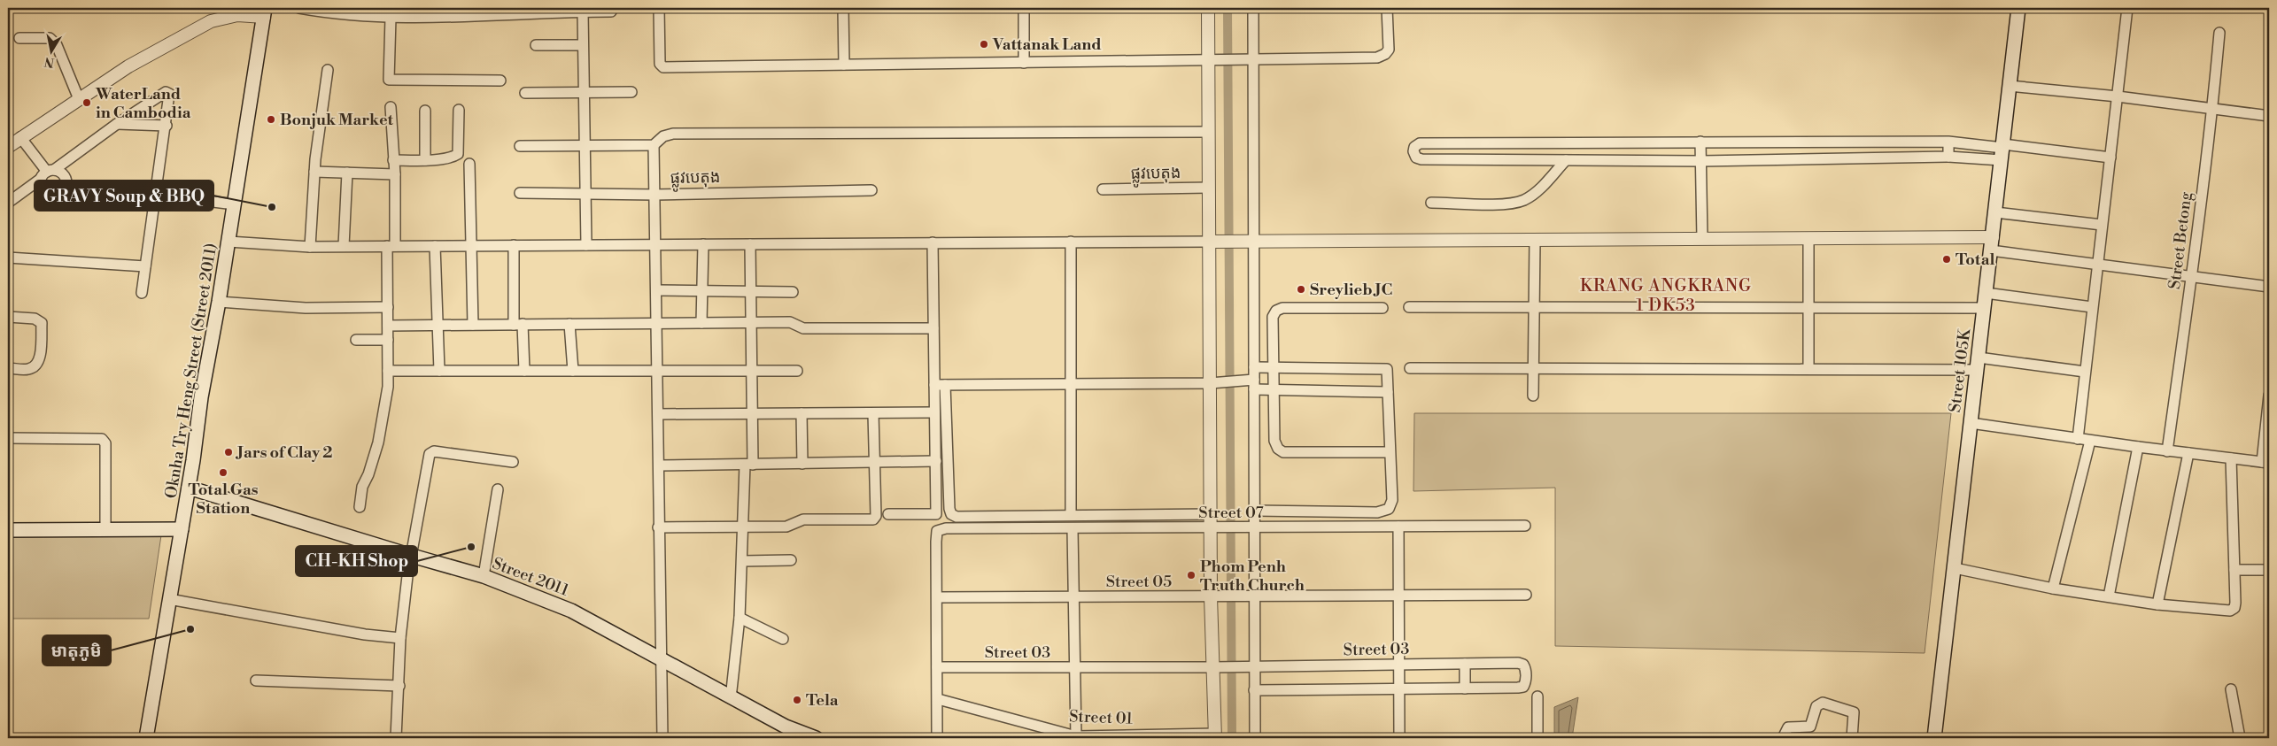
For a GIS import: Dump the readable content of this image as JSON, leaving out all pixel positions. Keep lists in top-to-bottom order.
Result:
{
  "streets": {
    "main road": ["Oknha Try Heng Street (Street 2011)", "Street 105K", "Street 2011"],
    "street": [
      "ផ្លូវបេតុង",
      "Street Betong",
      "Street 07",
      "Street 05",
      "Street 03",
      "Street 01"
    ]
  },
  "crossings": [
    ["Oknha Try Heng Street (Street 2011)", "Street 2011"],
    ["Street 07", "Street 05"]
  ],
  "districts": ["KRANG ANGKRANG 1 DK53"],
  "places": [
    "Vattanak Land",
    "WaterLand in Cambodia",
    "Bonjuk Market",
    "GRAVY Soup & BBQ",
    "Total",
    "Sreylieb JC",
    "Jars of Clay 2",
    "Total Gas Station",
    "CH-KH Shop",
    "Phom Penh Truth Church",
    "មាតុភូមិ",
    "Tela"
  ],
  "north": "bottom"
}
